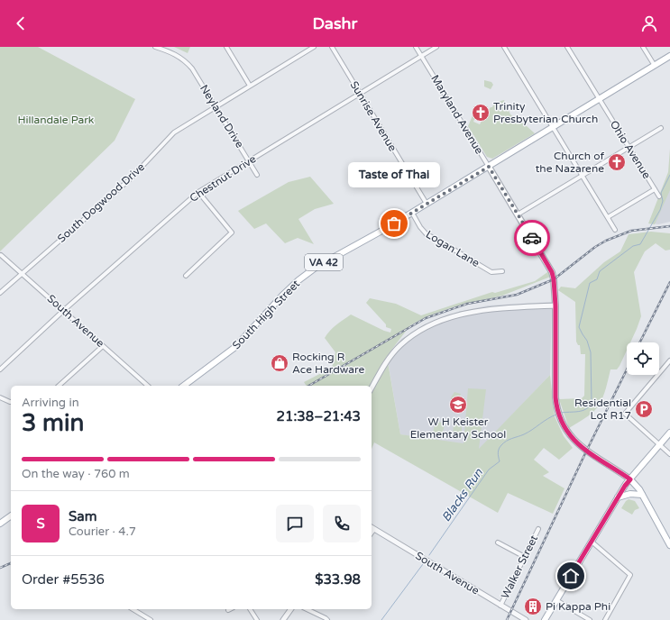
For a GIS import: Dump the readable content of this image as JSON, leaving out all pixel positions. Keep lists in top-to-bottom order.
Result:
{
  "streets": {
    "main road": ["Maryland Avenue", "VA 42", "South High Street"],
    "street": [
      "Neyland Drive",
      "Sunrise Avenue",
      "Ohio Avenue",
      "Chestnut Drive",
      "South Dogwood Drive",
      "Logan Lane",
      "South Avenue",
      "Walker Street"
    ]
  },
  "crossings": [
    ["Maryland Avenue", "Chestnut Drive"],
    ["Maryland Avenue", "South High Street"],
    ["Neyland Drive", "Chestnut Drive"],
    ["Neyland Drive", "South Dogwood Drive"],
    ["Sunrise Avenue", "Chestnut Drive"],
    ["Sunrise Avenue", "South High Street"],
    ["Ohio Avenue", "South High Street"],
    ["Chestnut Drive", "South Avenue"],
    ["South Dogwood Drive", "South Avenue"],
    ["Logan Lane", "South High Street"],
    ["South Avenue", "Walker Street"]
  ],
  "water": ["Blacks Run"],
  "parks": ["Hillandale Park"],
  "places": {
    "church": ["Trinity Presbyterian Church", "Church of the Nazarene"],
    "other": ["Taste of Thai"],
    "shop": ["Rocking R Ace Hardware"],
    "school or university": ["W H Keister Elementary School"],
    "parking": ["Residential Lot R17"],
    "building": ["Pi Kappa Phi"]
  },
  "page": {
    "header": "Dashr",
    "bubble": "Taste of Thai",
    "heading": ["3 min", "Arriving in", "21:38–21:43"],
    "panel": [
      "Sam",
      "Courier · 4.7",
      "Order #5536",
      "$33.98"
    ],
    "bar": "On the way · 760 m",
    "round": "S"
  }
}
